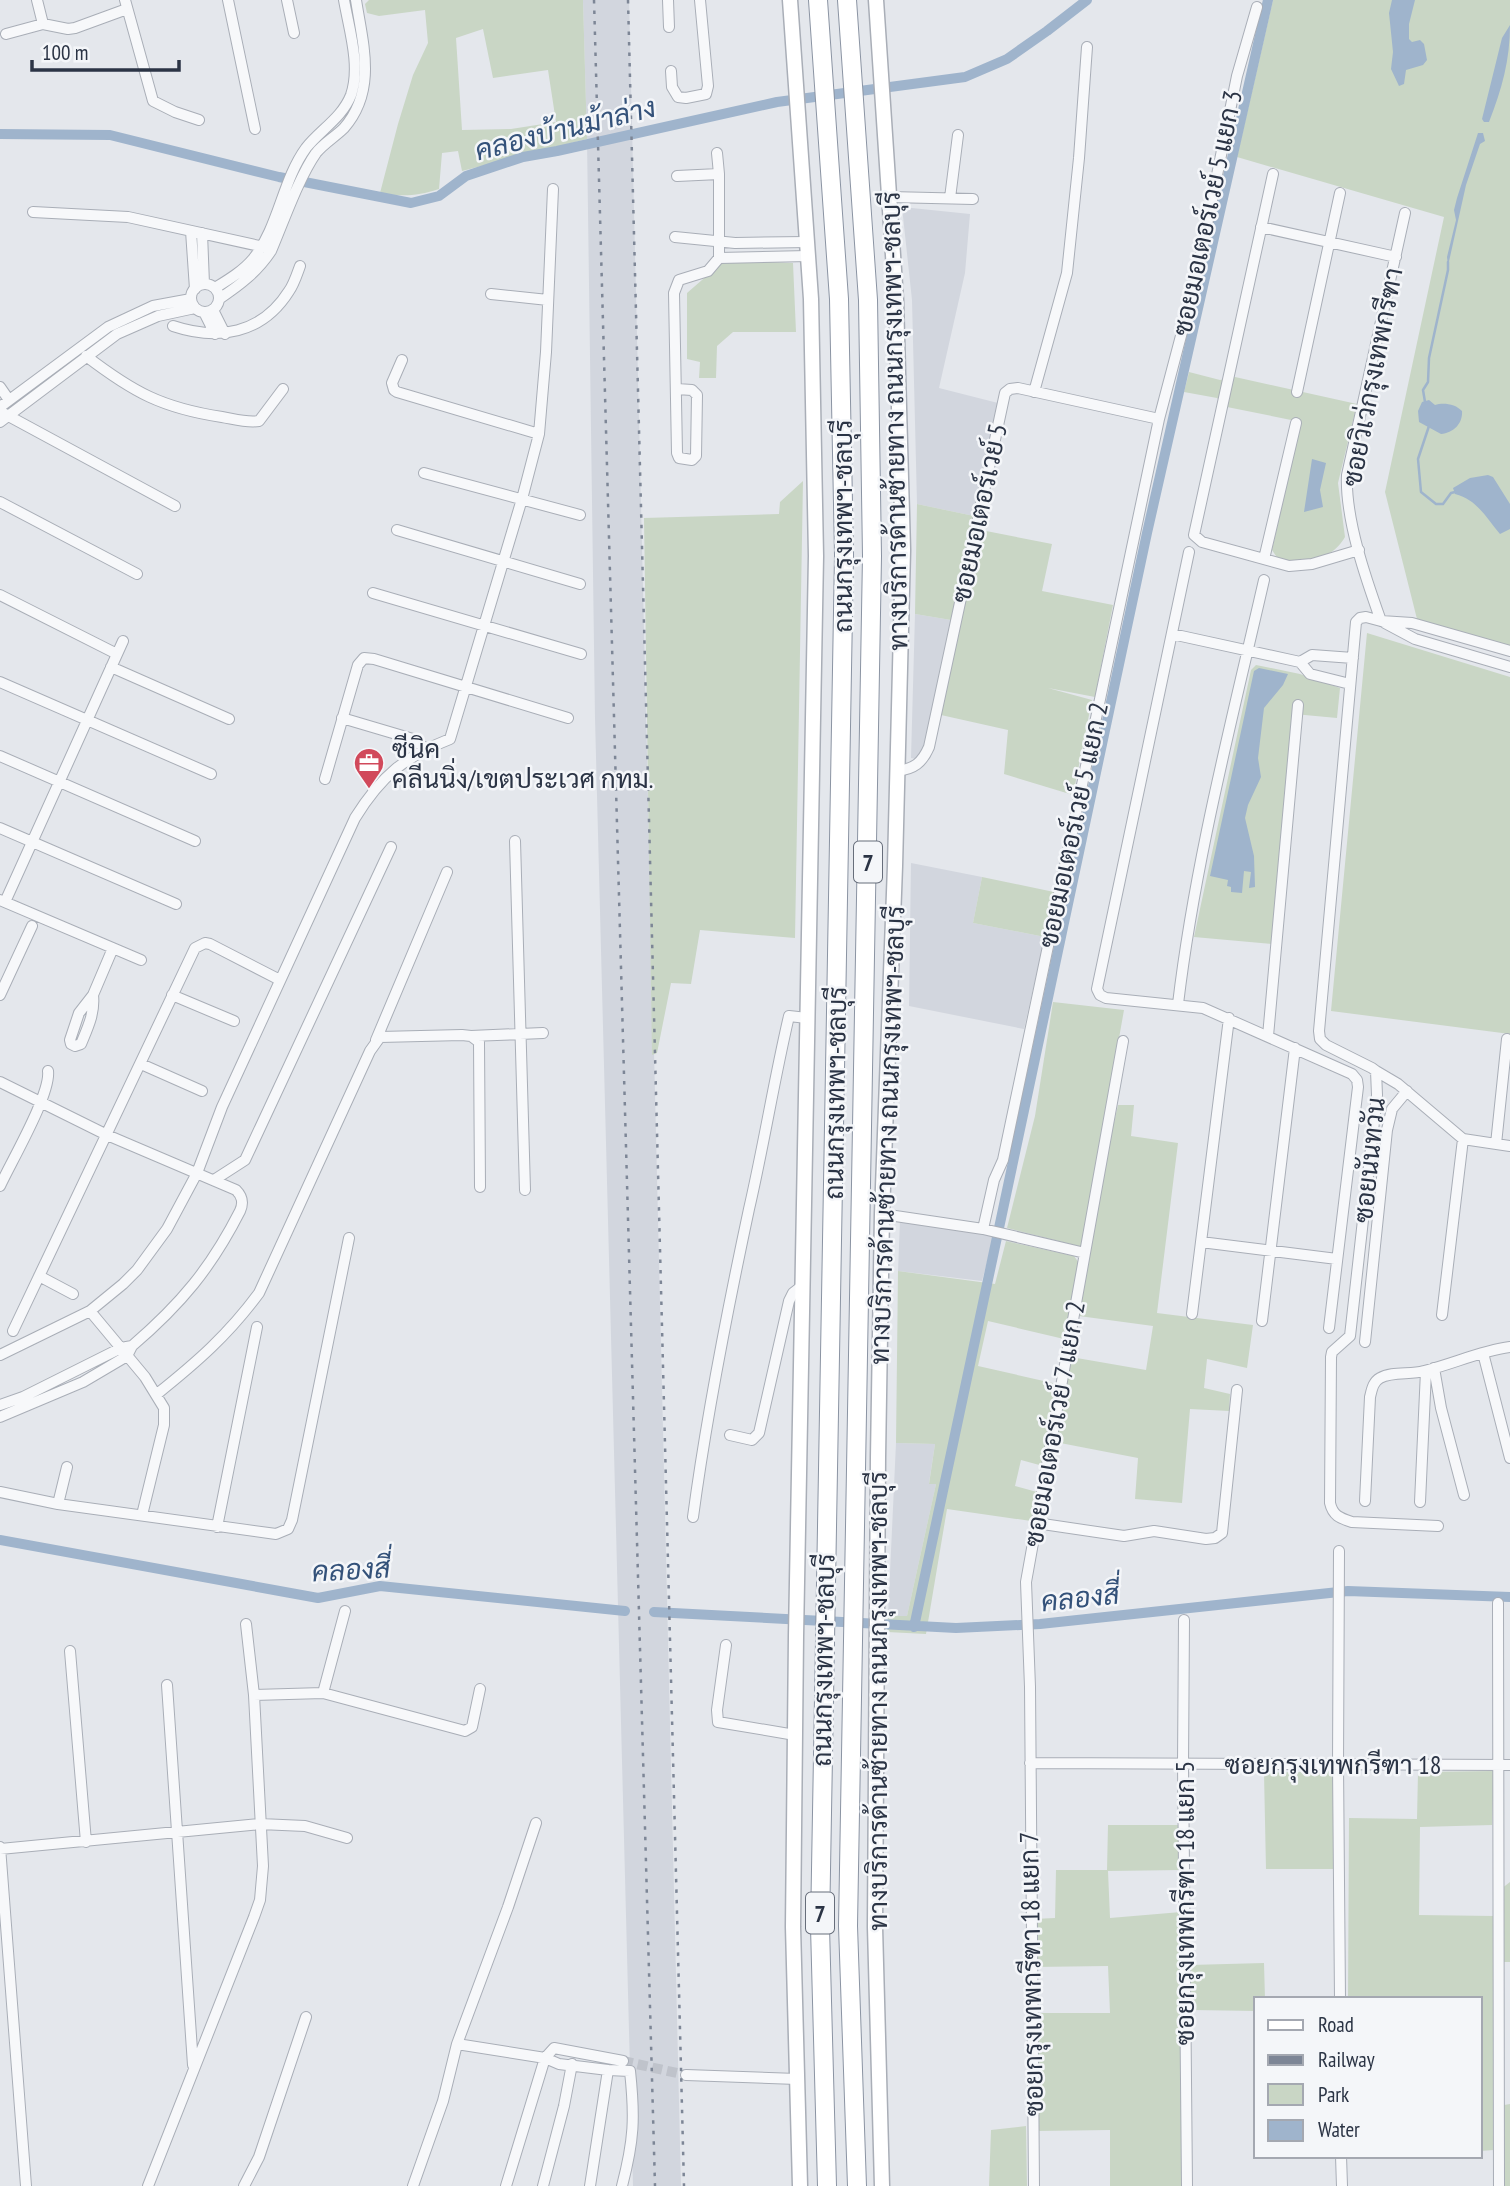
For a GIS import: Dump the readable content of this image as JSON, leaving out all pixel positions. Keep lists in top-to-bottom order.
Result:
{
  "streets": {
    "highway": ["ถนนกรุงเทพฯ-ชลบุรี", "7"],
    "main road": ["ทางบริการด้านซ้ายทาง ถนนกรุงเทพฯ-ชลบุรี"],
    "street": [
      "ซอยมอเตอร์เวย์ 5 แยก 3",
      "ซอยวิเว่กรุงเทพกรีฑา",
      "ซอยมอเตอร์เวย์ 5",
      "ซอยมอเตอร์เวย์ 5 แยก 2",
      "ซอยนันทวัน",
      "ซอยมอเตอร์เวย์ 7 แยก 2",
      "ซอยกรุงเทพกรีฑา 18",
      "ซอยกรุงเทพกรีฑา 18 แยก 5",
      "ซอยกรุงเทพกรีฑา 18 แยก 7"
    ]
  },
  "crossings": [
    ["ซอยมอเตอร์เวย์ 5 แยก 3", "ซอยมอเตอร์เวย์ 5"],
    ["ซอยมอเตอร์เวย์ 5 แยก 3", "ซอยมอเตอร์เวย์ 5 แยก 2"],
    ["ซอยวิเว่กรุงเทพกรีฑา", "ซอยนันทวัน"],
    ["ทางบริการด้านซ้ายทาง ถนนกรุงเทพฯ-ชลบุรี", "ซอยมอเตอร์เวย์ 5"],
    ["ซอยมอเตอร์เวย์ 5", "ซอยมอเตอร์เวย์ 5 แยก 2"],
    ["ซอยมอเตอร์เวย์ 7 แยก 2", "ซอยกรุงเทพกรีฑา 18 แยก 7"],
    ["ซอยกรุงเทพกรีฑา 18", "ซอยกรุงเทพกรีฑา 18 แยก 5"],
    ["ซอยกรุงเทพกรีฑา 18", "ซอยกรุงเทพกรีฑา 18 แยก 7"]
  ],
  "water": ["คลองบ้านม้าล่าง", "คลองสี่"],
  "places": {
    "office": ["ซีนิค คลีนนิ่ง/เขตประเวศ กทม."]
  },
  "legend": [
    "Road",
    "Railway",
    "Park",
    "Water"
  ],
  "scale_bar": "100 m"
}
